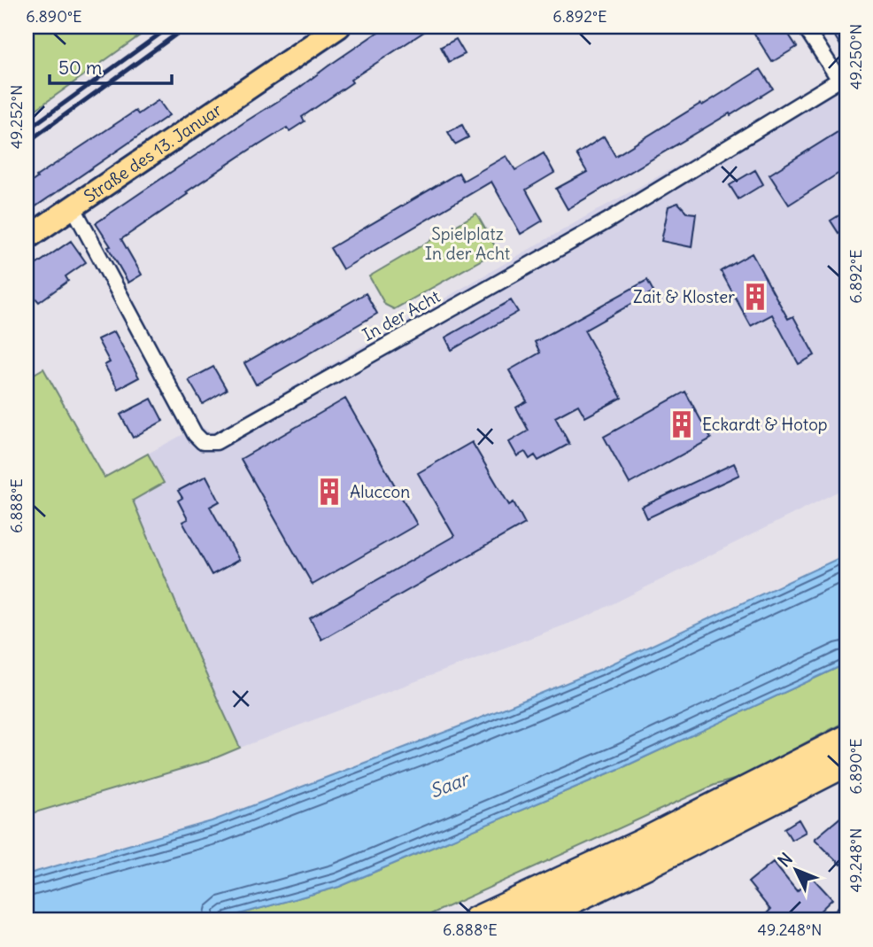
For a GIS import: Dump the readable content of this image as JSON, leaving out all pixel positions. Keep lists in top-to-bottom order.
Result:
{
  "streets": {
    "main road": ["Straße des 13. Januar"],
    "street": ["In der Acht"]
  },
  "crossings": [
    ["Straße des 13. Januar", "In der Acht"]
  ],
  "water": ["Saar"],
  "parks": ["Spielplatz In der Acht"],
  "places": {
    "building": ["Zait & Kloster", "Eckardt & Hotop", "Aluccon"]
  },
  "scale_bar": "50 m",
  "north": "top left",
  "coordinates": [
    "6.890°E",
    "6.892°E",
    "49.250°N",
    "49.252°N",
    "6.888°E",
    "49.248°N"
  ]
}
